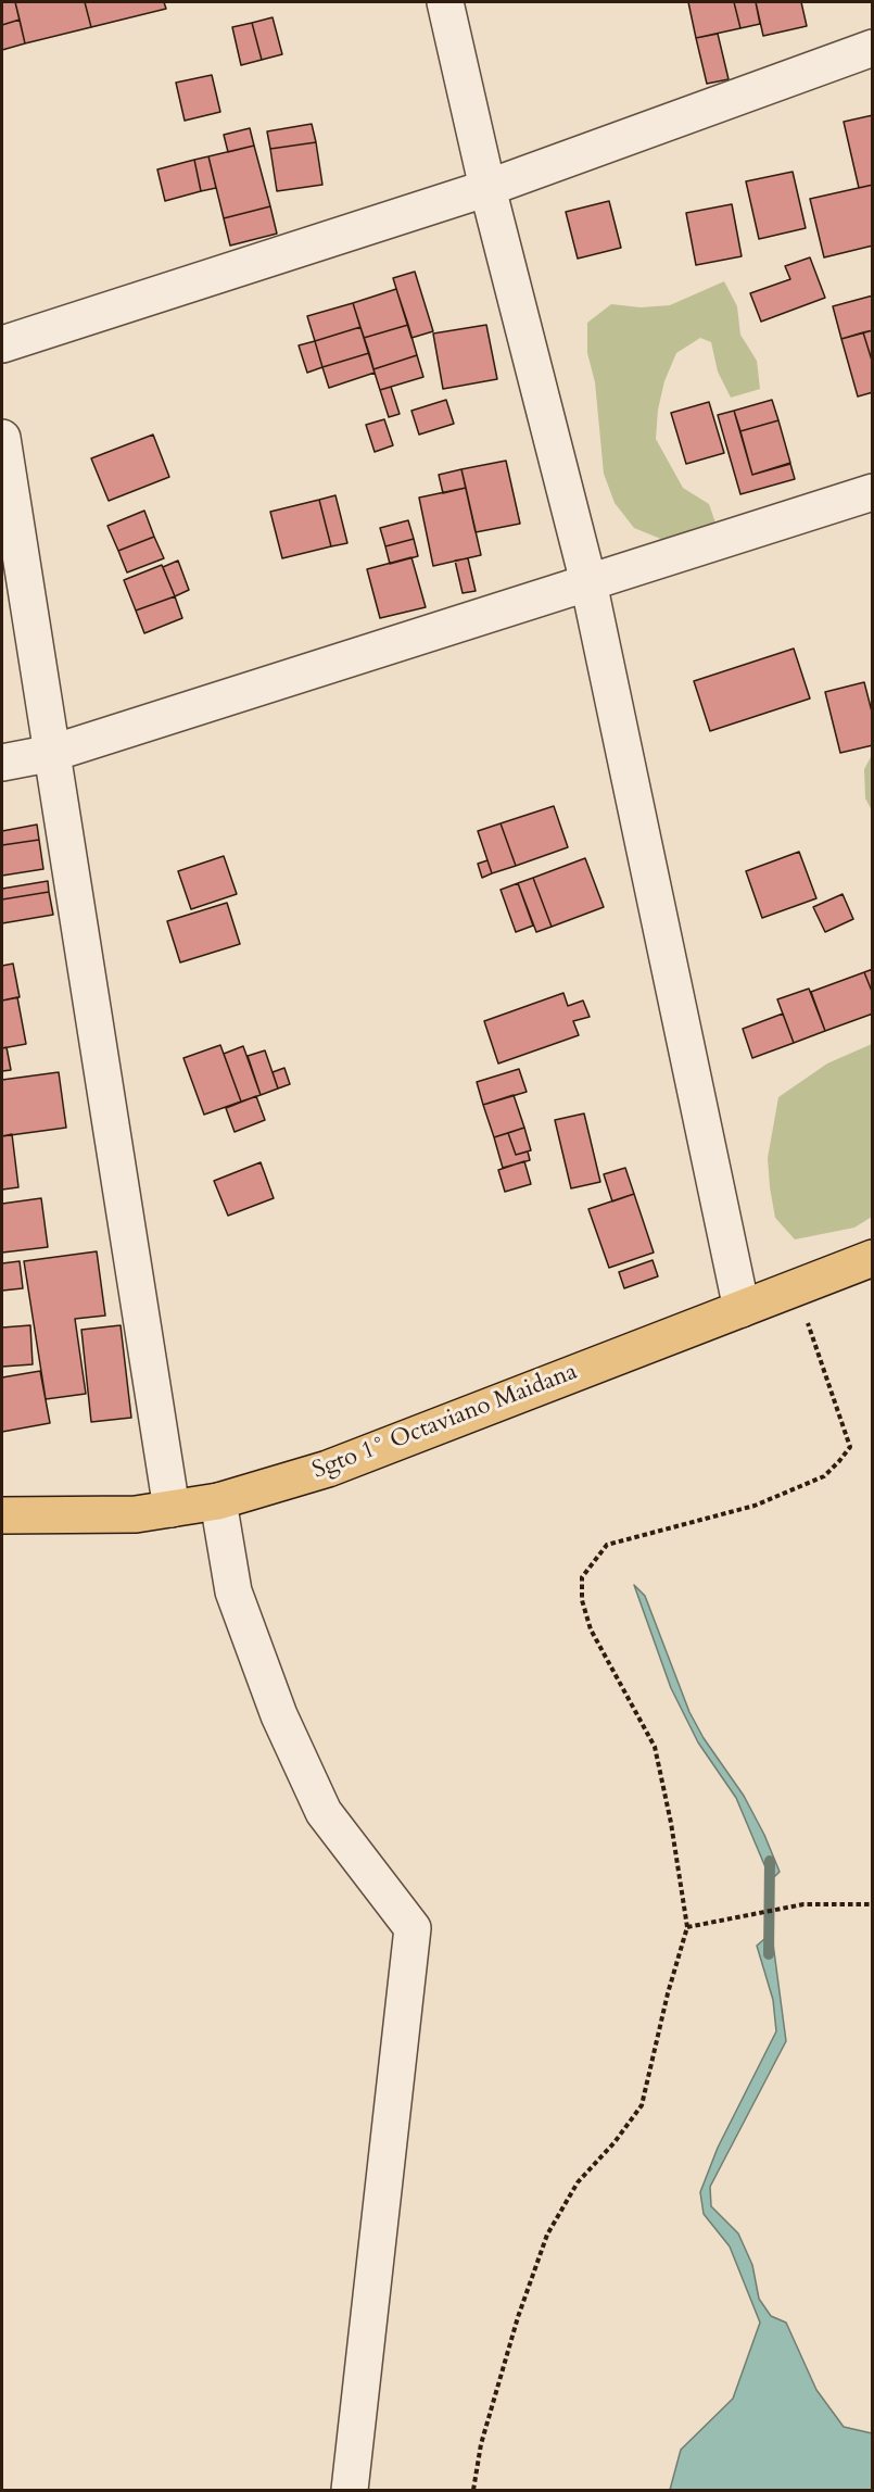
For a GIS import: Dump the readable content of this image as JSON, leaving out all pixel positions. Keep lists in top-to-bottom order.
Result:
{
  "streets": {
    "main road": ["Sgto 1° Octaviano Maidana"]
  }
}
